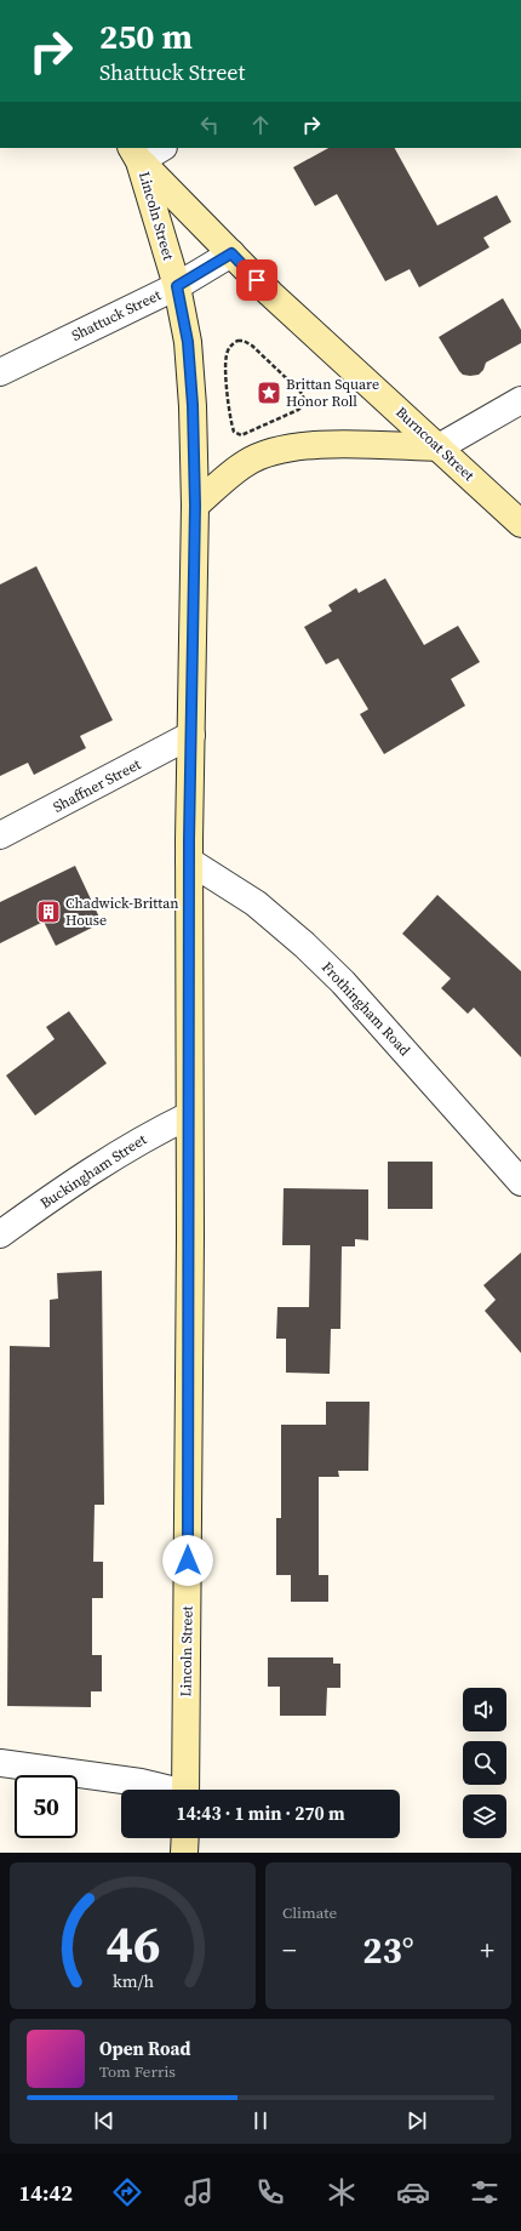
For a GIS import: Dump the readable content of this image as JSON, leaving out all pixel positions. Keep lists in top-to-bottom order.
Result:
{
  "streets": {
    "main road": ["Lincoln Street", "Burncoat Street"],
    "street": [
      "Shattuck Street",
      "Shaffner Street",
      "Frothingham Road",
      "Buckingham Street"
    ]
  },
  "crossings": [
    ["Lincoln Street", "Shattuck Street"],
    ["Lincoln Street", "Burncoat Street"],
    ["Lincoln Street", "Shaffner Street"],
    ["Lincoln Street", "Frothingham Road"],
    ["Lincoln Street", "Buckingham Street"],
    ["Shattuck Street", "Burncoat Street"]
  ],
  "places": {
    "place": ["Brittan Square Honor Roll"],
    "building": ["Chadwick-Brittan House"]
  },
  "page": {
    "turn": ["250 m", "Shattuck Street"],
    "limit": "50",
    "trip": "14:43 · 1 min · 270 m",
    "tile": "Climate",
    "heat": ["−", "23°", "+"],
    "song": ["Open Road", "Tom Ferris"],
    "tabs": "14:42",
    "gauge": ["46", "km/h"]
  }
}
